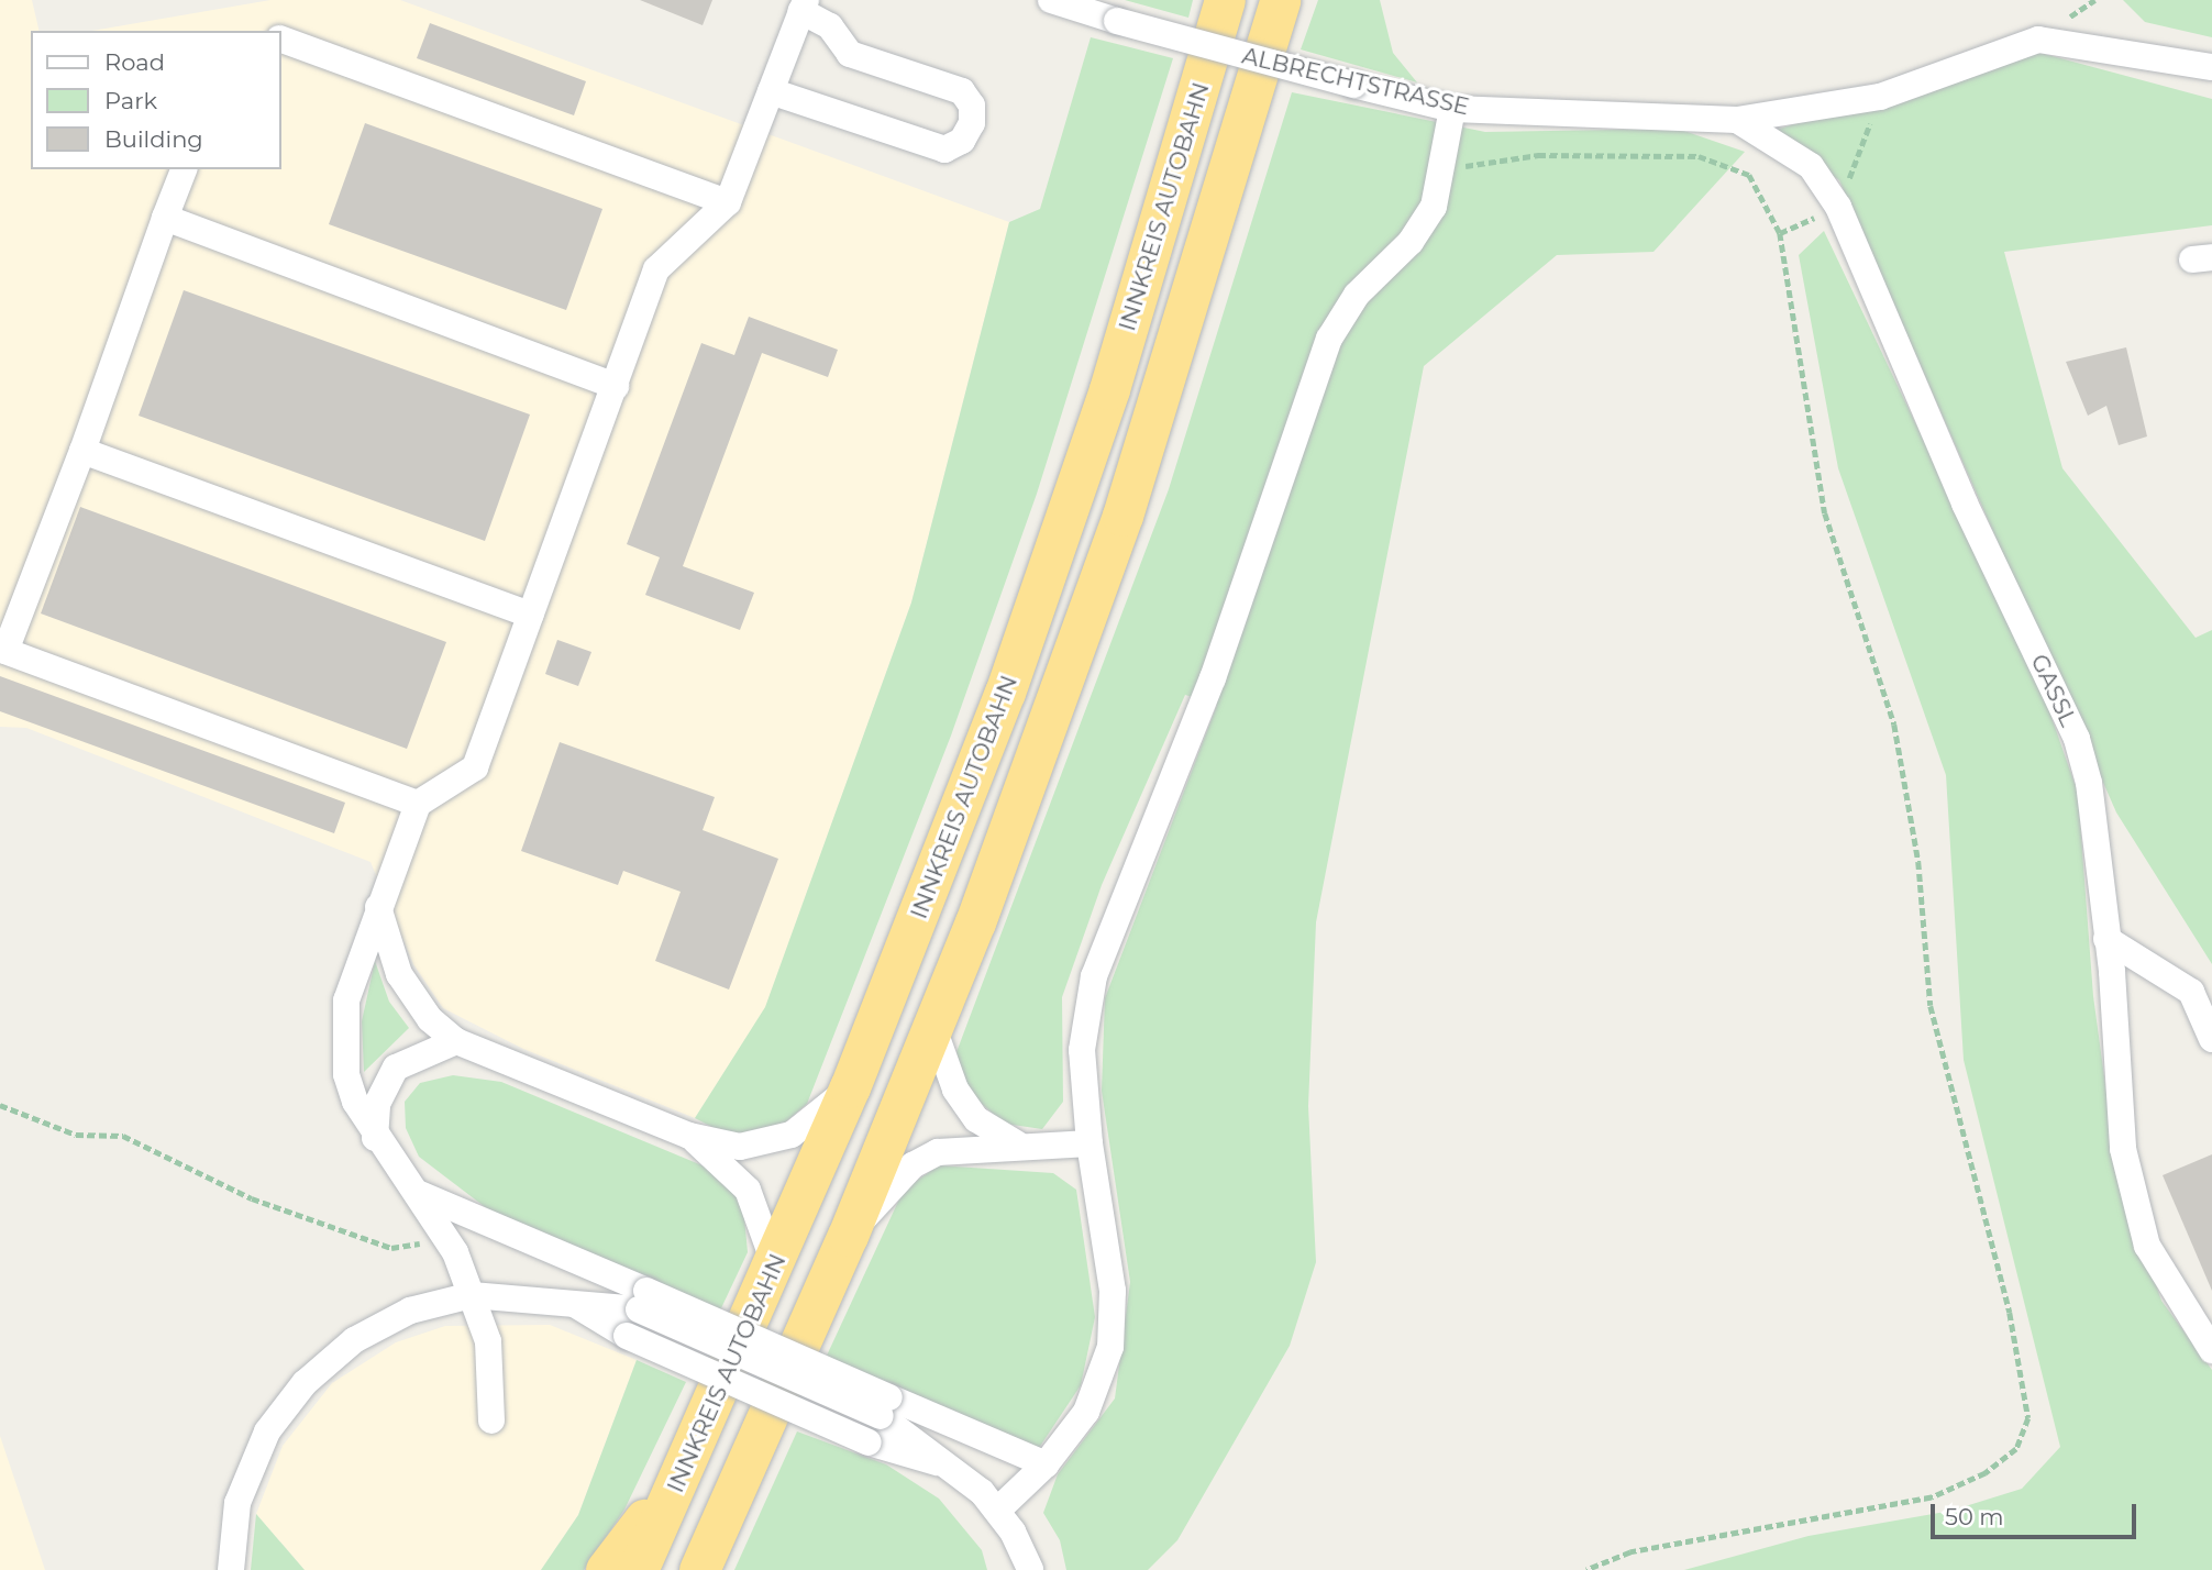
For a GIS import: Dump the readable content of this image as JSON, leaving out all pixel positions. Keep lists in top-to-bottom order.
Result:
{
  "streets": {
    "highway": ["INNKREIS AUTOBAHN"],
    "street": ["ALBRECHTSTRASSE", "GASSL"]
  },
  "crossings": [
    ["ALBRECHTSTRASSE", "GASSL"]
  ],
  "legend": ["Road", "Park", "Building"],
  "scale_bar": "50 m"
}
